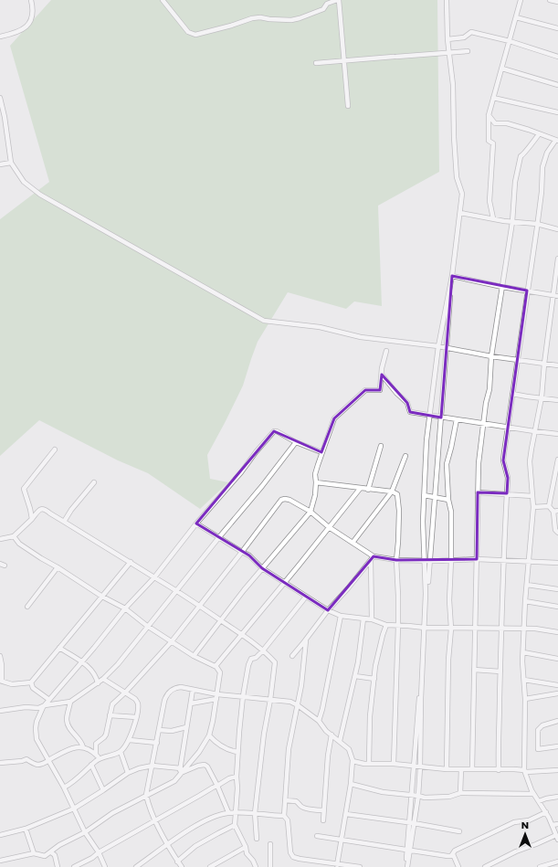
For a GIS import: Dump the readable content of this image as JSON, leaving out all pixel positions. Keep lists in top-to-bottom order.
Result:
{
  "north": "top"
}
